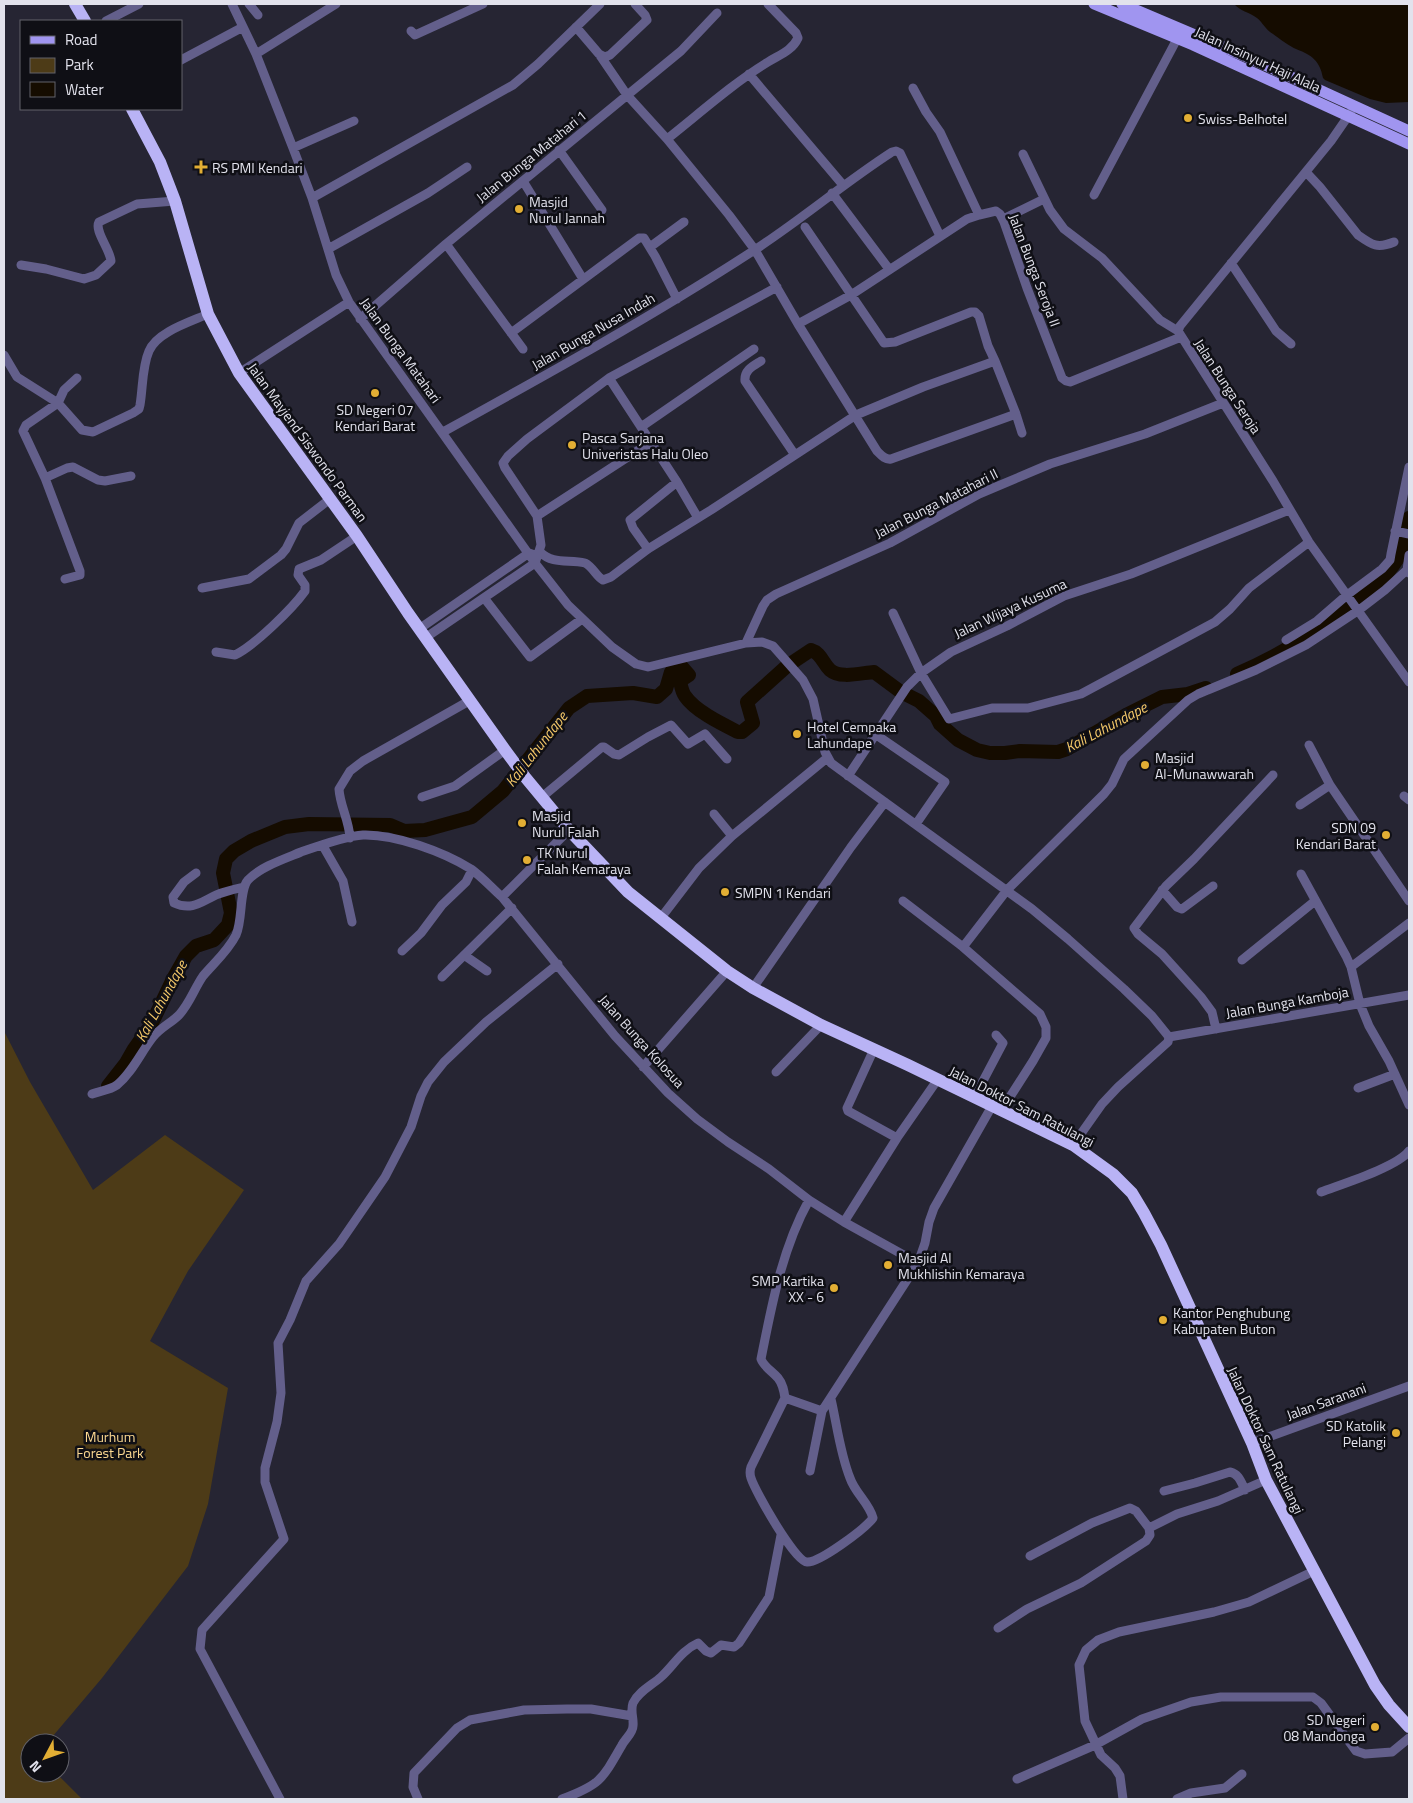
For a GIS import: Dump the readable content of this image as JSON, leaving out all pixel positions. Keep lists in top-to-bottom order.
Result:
{
  "streets": {
    "highway": ["Jalan Mayjend Siswondo Parman", "Jalan Doktor Sam Ratulangi"],
    "main road": ["Jalan Insinyur Haji Alala"],
    "street": [
      "Jalan Bunga Matahari 1",
      "Jalan Bunga Seroja II",
      "Jalan Bunga Nusa Indah",
      "Jalan Bunga Matahari",
      "Jalan Bunga Seroja",
      "Jalan Bunga Matahari II",
      "Jalan Wijaya Kusuma",
      "Jalan Bunga Kamboja",
      "Jalan Bunga Kolosua",
      "Jalan Saranani"
    ]
  },
  "crossings": [
    ["Jalan Insinyur Haji Alala", "Jalan Bunga Seroja"],
    ["Jalan Bunga Matahari 1", "Jalan Bunga Matahari"],
    ["Jalan Bunga Seroja II", "Jalan Bunga Seroja"],
    ["Jalan Bunga Nusa Indah", "Jalan Bunga Matahari"],
    ["Jalan Bunga Matahari", "Jalan Bunga Matahari II"],
    ["Jalan Bunga Seroja", "Jalan Bunga Matahari II"],
    ["Jalan Bunga Seroja", "Jalan Wijaya Kusuma"],
    ["Jalan Mayjend Siswondo Parman", "Jalan Doktor Sam Ratulangi"],
    ["Jalan Doktor Sam Ratulangi", "Jalan Saranani"]
  ],
  "water": ["Kali Lahundape"],
  "parks": ["Murhum Forest Park"],
  "places": {
    "other": [
      "Swiss-Belhotel",
      "Masjid Nurul Jannah",
      "SD Negeri 07 Kendari Barat",
      "Pasca Sarjana Univeristas Halu Oleo",
      "Hotel Cempaka Lahundape",
      "Masjid Al-Munawwarah",
      "Masjid Nurul Falah",
      "SDN 09 Kendari Barat",
      "TK Nurul Falah Kemaraya",
      "SMPN 1 Kendari",
      "Masjid Al Mukhlishin Kemaraya",
      "SMP Kartika XX - 6",
      "Kantor Penghubung Kabupaten Buton",
      "SD Katolik Pelangi",
      "SD Negeri 08 Mandonga"
    ],
    "health": ["RS PMI Kendari"]
  },
  "legend": ["Road", "Park", "Water"],
  "north": "bottom left"
}
